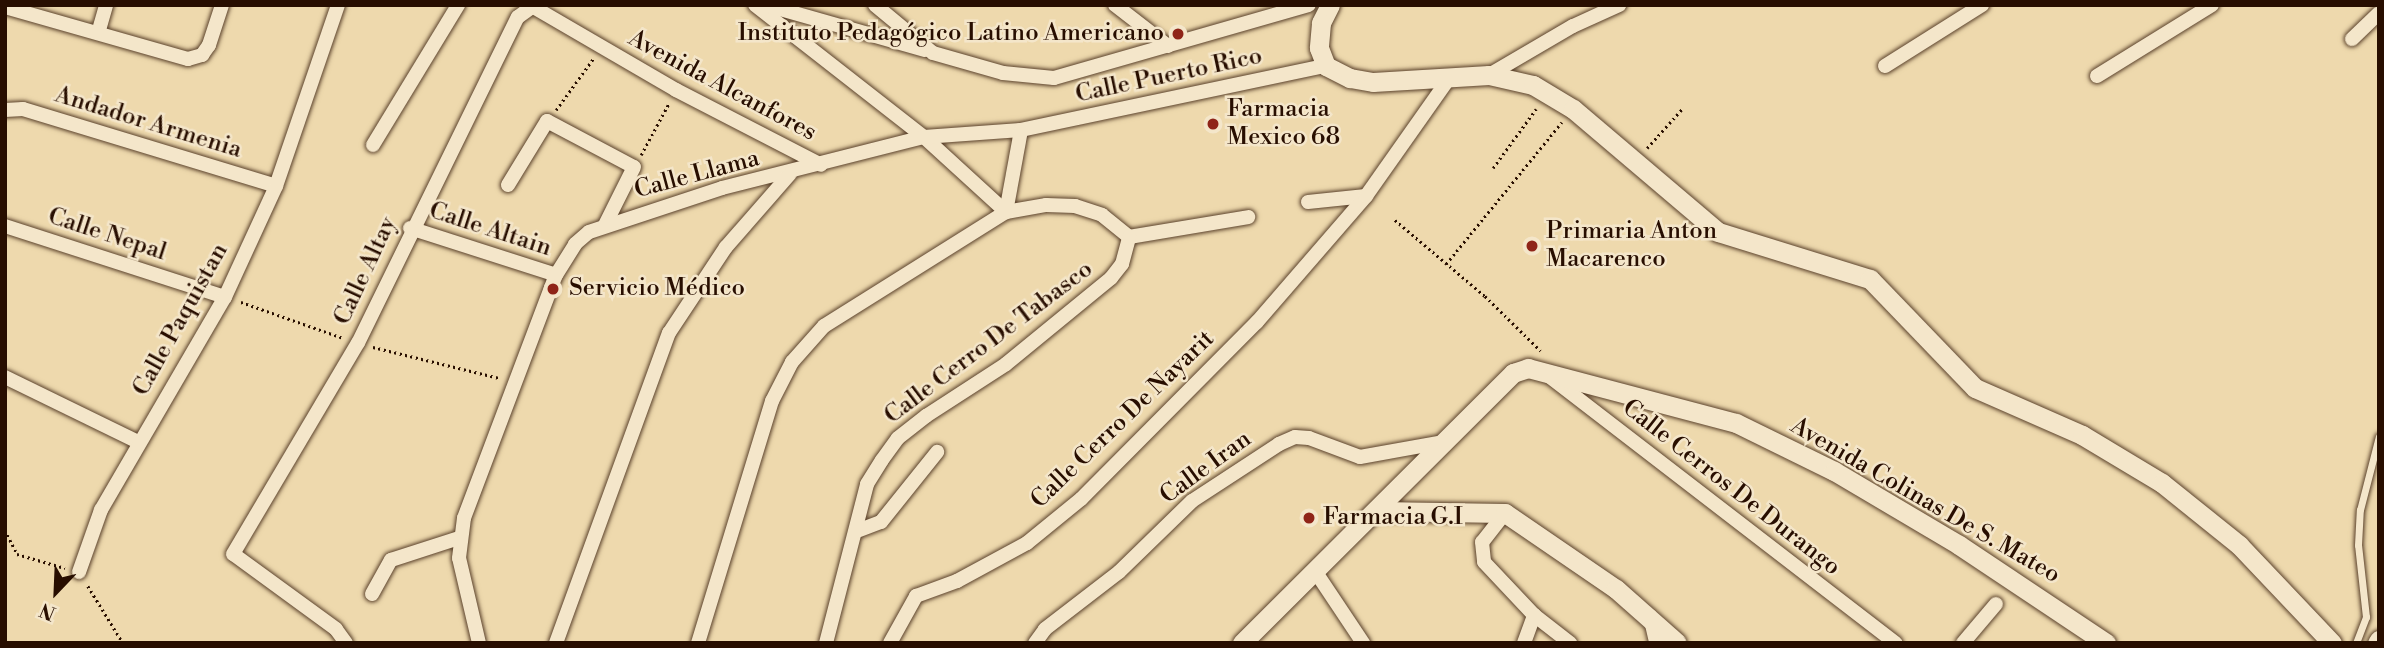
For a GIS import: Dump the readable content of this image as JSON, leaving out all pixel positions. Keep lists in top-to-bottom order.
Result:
{
  "streets": {
    "street": [
      "Calle Puerto Rico",
      "Avenida Alcanfores",
      "Andador Armenia",
      "Calle Llama",
      "Calle Altain",
      "Calle Nepal",
      "Calle Altay",
      "Calle Paquistan",
      "Calle Cerro De Tabasco",
      "Calle Cerro De Nayarit",
      "Calle Iran",
      "Calle Cerros De Durango",
      "Avenida Colinas De S. Mateo"
    ]
  },
  "crossings": [
    ["Calle Puerto Rico", "Calle Llama"],
    ["Avenida Alcanfores", "Calle Llama"],
    ["Avenida Alcanfores", "Calle Altay"],
    ["Andador Armenia", "Calle Paquistan"],
    ["Calle Llama", "Calle Altain"],
    ["Calle Altain", "Calle Altay"],
    ["Calle Nepal", "Calle Paquistan"],
    ["Calle Cerros De Durango", "Avenida Colinas De S. Mateo"]
  ],
  "places": [
    "Instituto Pedagógico Latino Americano",
    "Farmacia Mexico 68",
    "Primaria Anton Macarenco",
    "Servicio Médico",
    "Farmacia G.I"
  ],
  "north": "bottom left"
}
